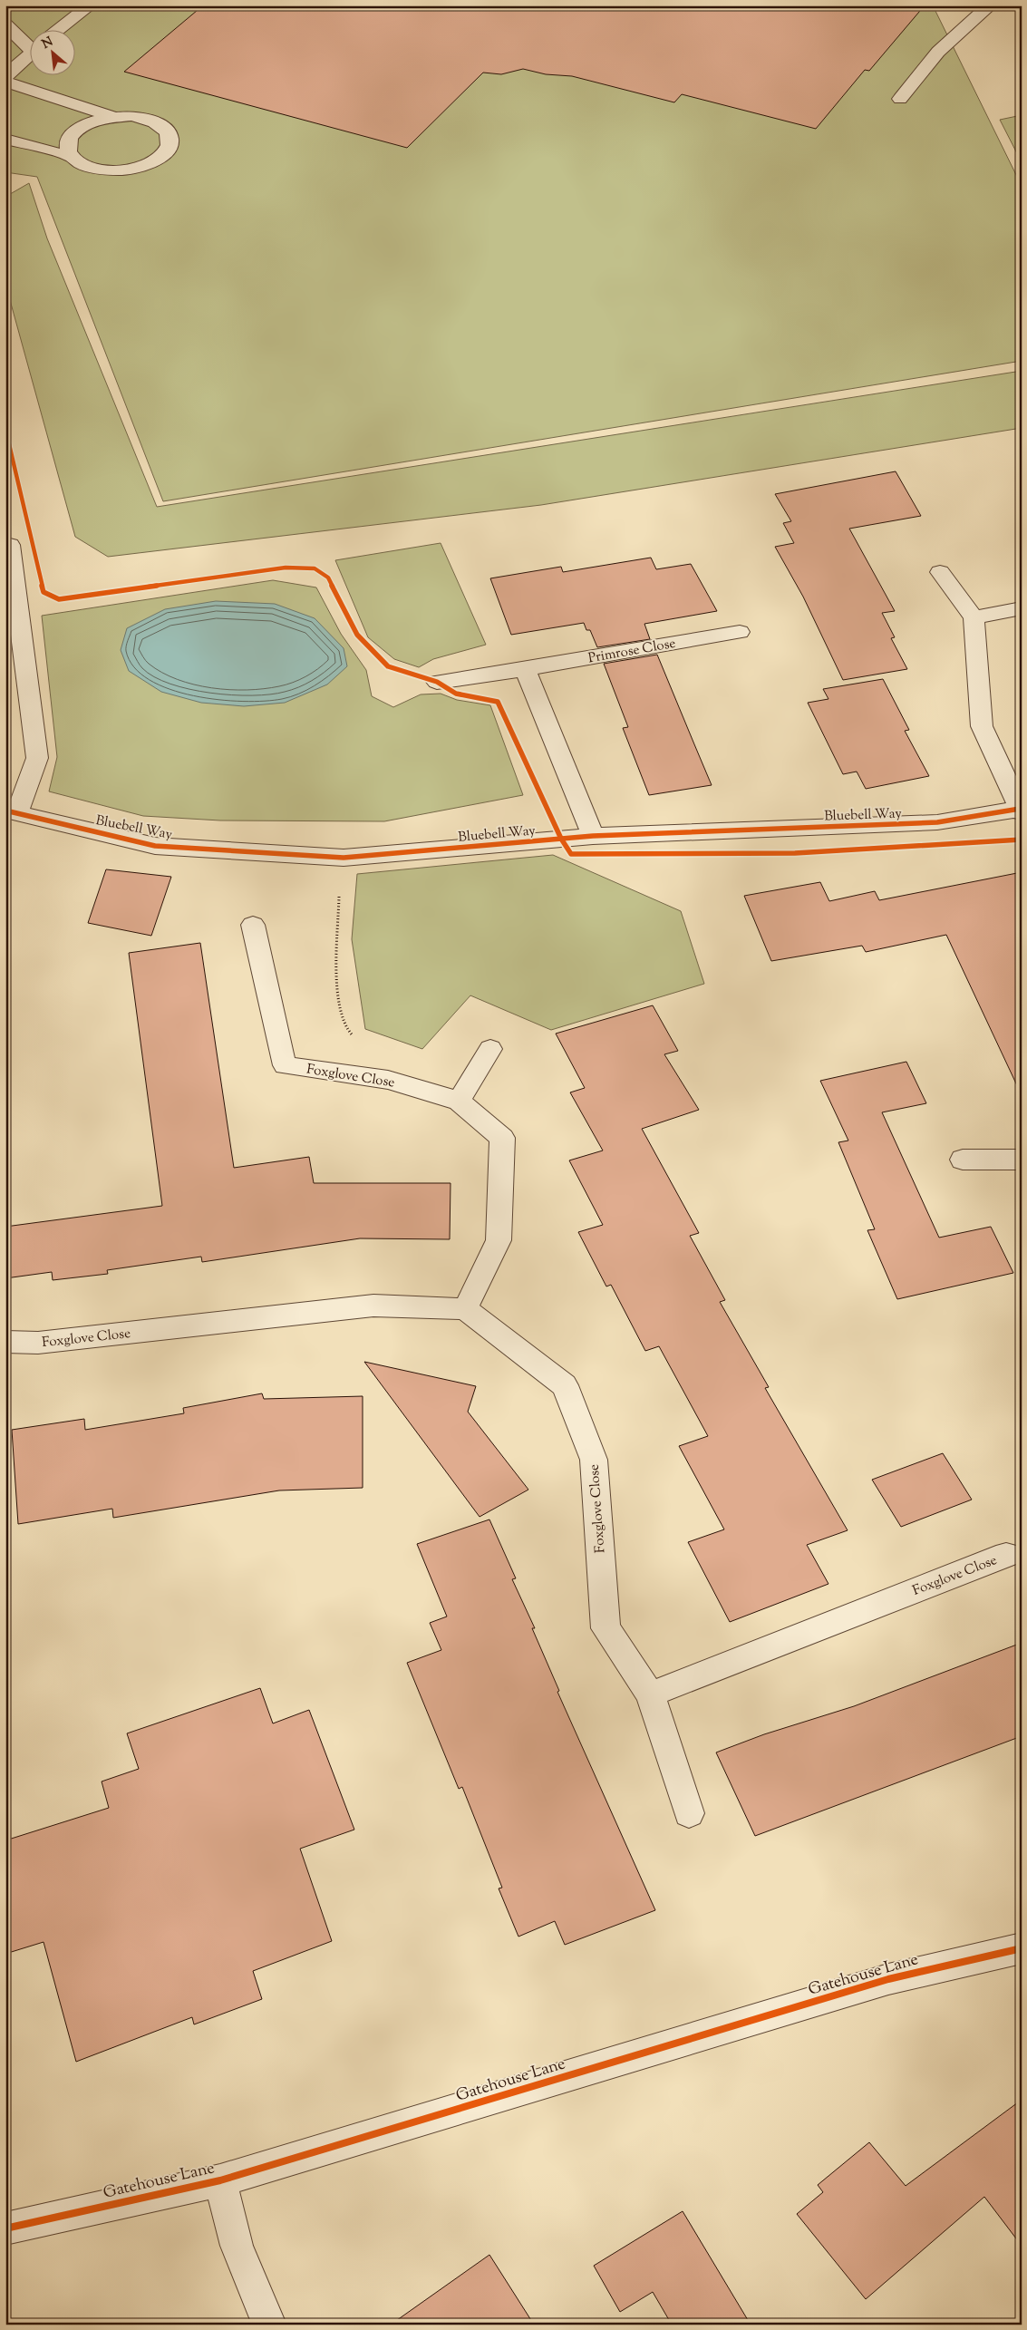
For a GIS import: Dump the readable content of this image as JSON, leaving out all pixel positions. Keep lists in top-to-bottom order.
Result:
{
  "streets": {
    "street": [
      "Primrose Close",
      "Bluebell Way",
      "Foxglove Close",
      "Gatehouse Lane"
    ]
  },
  "north": "top left"
}
